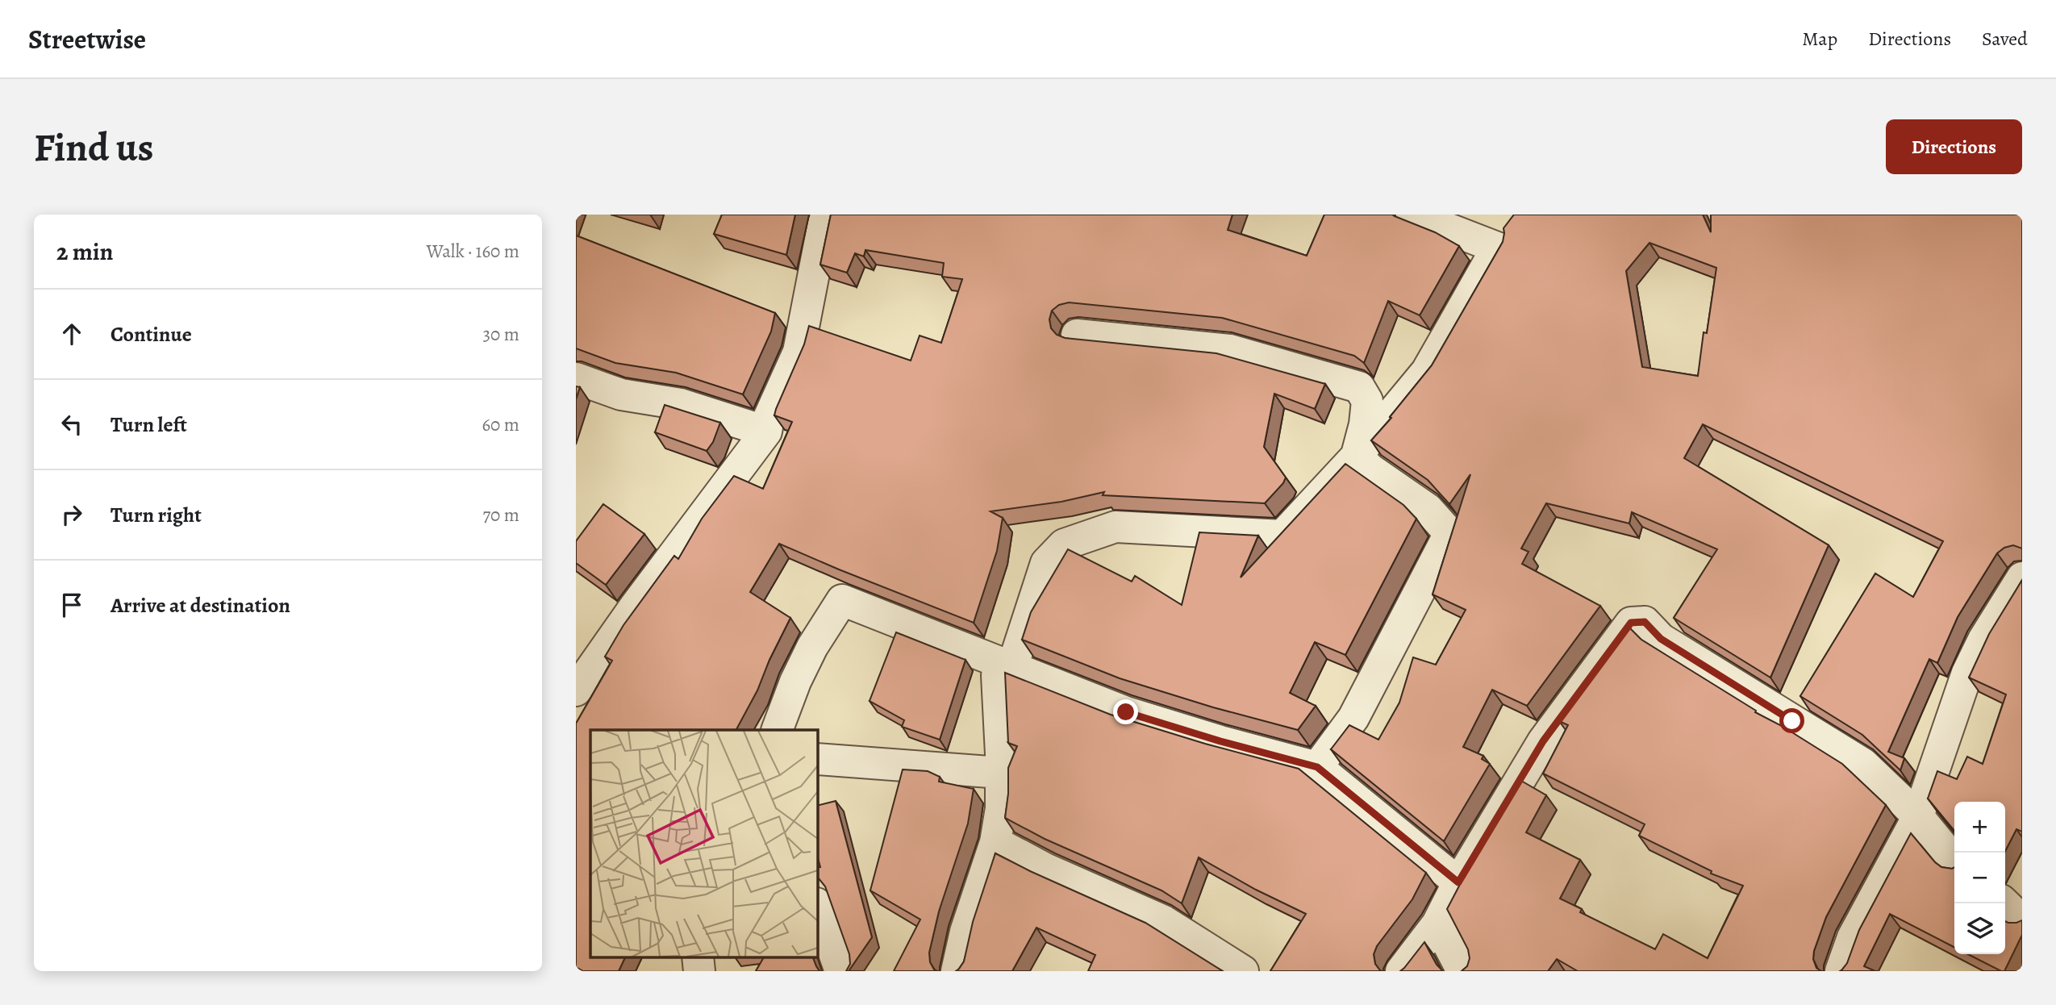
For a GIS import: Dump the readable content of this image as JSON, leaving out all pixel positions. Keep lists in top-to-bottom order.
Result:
{
  "page": {
    "header": "Streetwise",
    "nav": ["Map", "Directions", "Saved"],
    "buttons": "Directions",
    "title": "Find us",
    "heading": ["2 min", "Walk · 160 m"],
    "list": [
      ["Continue", "30 m"],
      ["Turn left", "60 m"],
      ["Turn right", "70 m"],
      "Arrive at destination"
    ],
    "map_buttons": ["+", "−"]
  }
}
